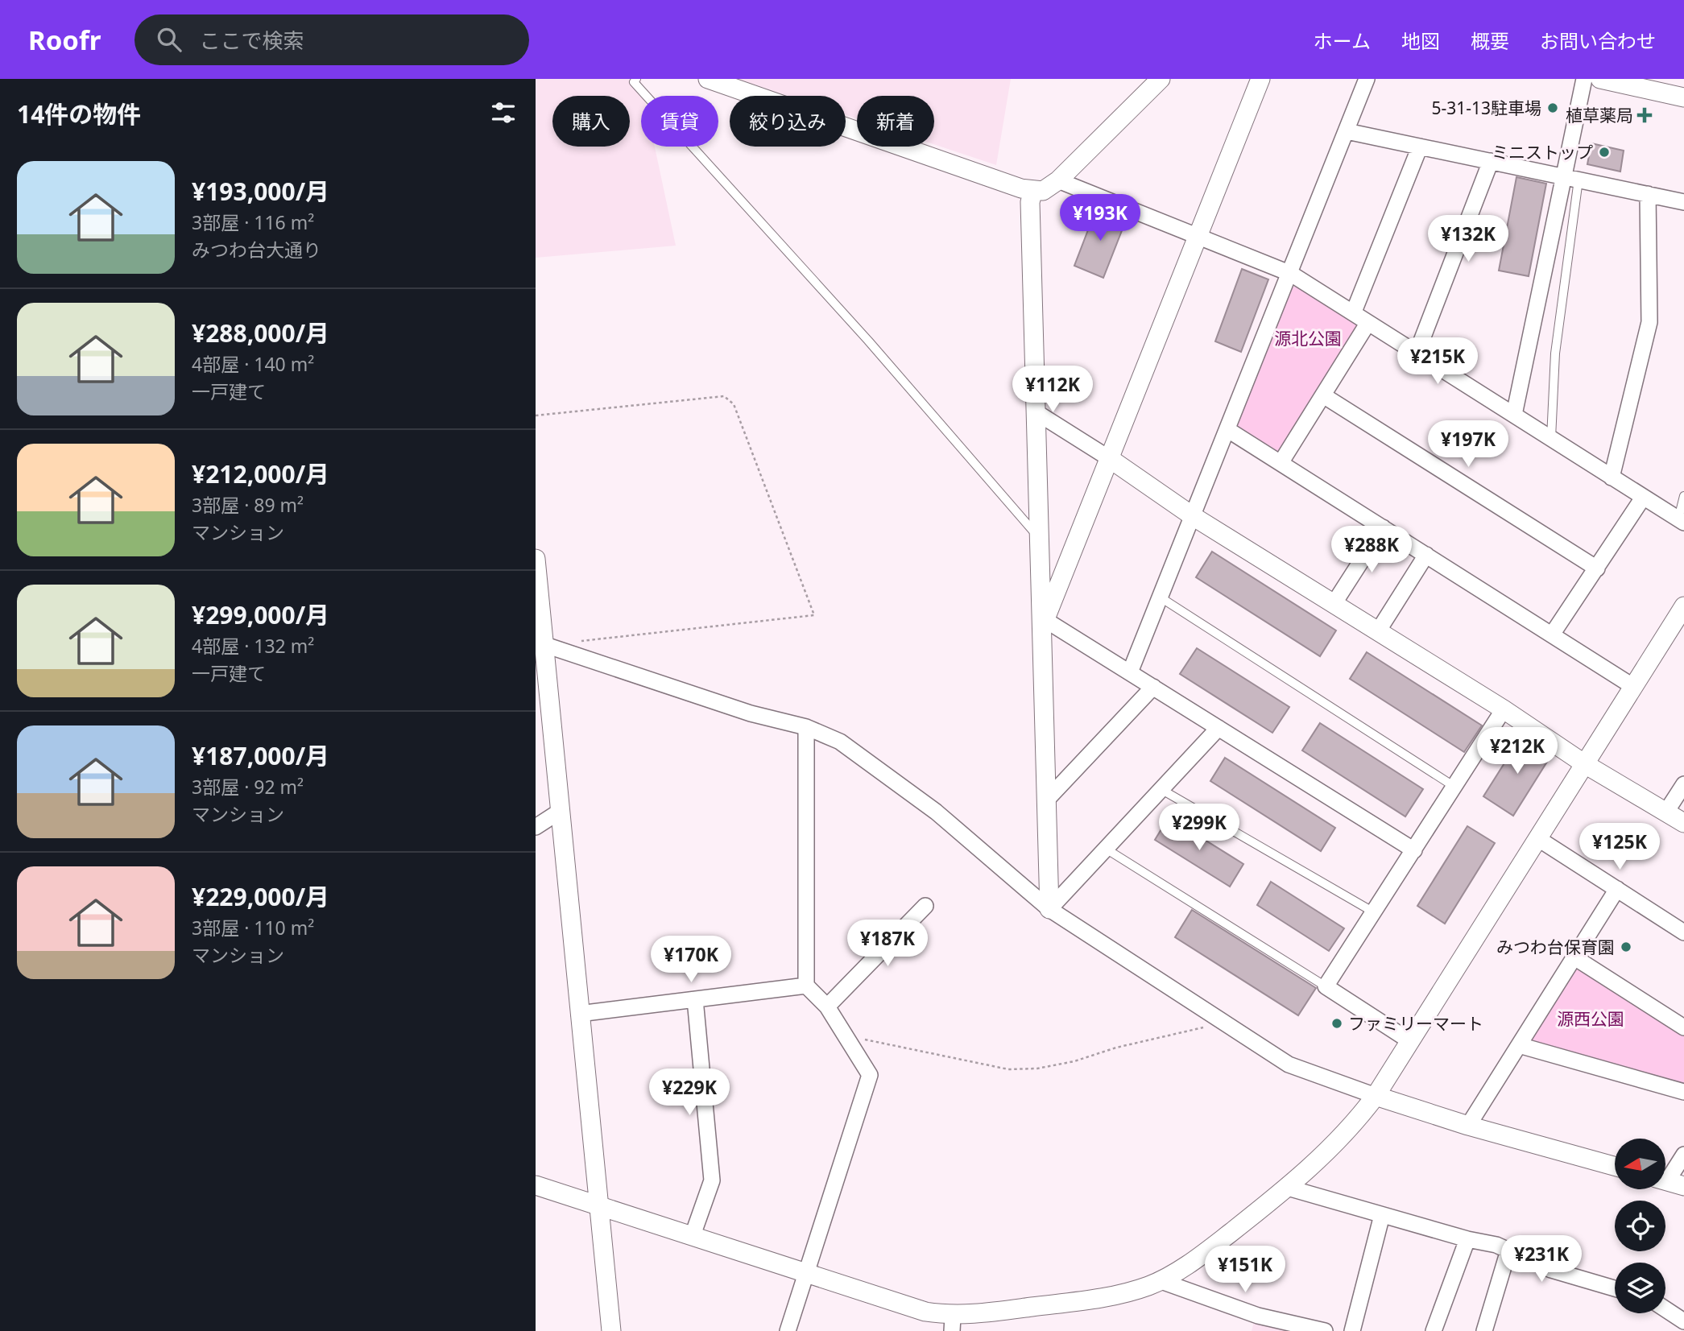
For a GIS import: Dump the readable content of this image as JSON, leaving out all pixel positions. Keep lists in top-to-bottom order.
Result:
{
  "parks": ["源北公園", "源西公園"],
  "places": {
    "other": [
      "5-31-13駐車場",
      "ミニストップ",
      "みつわ台保育園",
      "ファミリーマート"
    ],
    "health": ["植草薬局"]
  },
  "north": "left",
  "page": {
    "header": "Roofr",
    "search": "ここで検索",
    "nav": [
      "ホーム",
      "地図",
      "概要",
      "お問い合わせ"
    ],
    "heading": "14件の物件",
    "chip": [
      "購入",
      "賃貸",
      "絞り込み",
      "新着"
    ],
    "list": [
      {
        "name": "¥193,000/月",
        "note": "3部屋 · 116 m² · みつわ台大通り"
      },
      {
        "name": "¥288,000/月",
        "note": "4部屋 · 140 m² · 一戸建て"
      },
      {
        "name": "¥212,000/月",
        "note": "3部屋 · 89 m² · マンション"
      },
      {
        "name": "¥299,000/月",
        "note": "4部屋 · 132 m² · 一戸建て"
      },
      {
        "name": "¥187,000/月",
        "note": "3部屋 · 92 m² · マンション"
      },
      {
        "name": "¥229,000/月",
        "note": "3部屋 · 110 m² · マンション"
      }
    ],
    "price": [
      "¥193K",
      "¥132K",
      "¥215K",
      "¥112K",
      "¥197K",
      "¥288K",
      "¥212K",
      "¥299K",
      "¥125K",
      "¥187K",
      "¥170K",
      "¥229K",
      "¥231K",
      "¥151K"
    ]
  }
}
